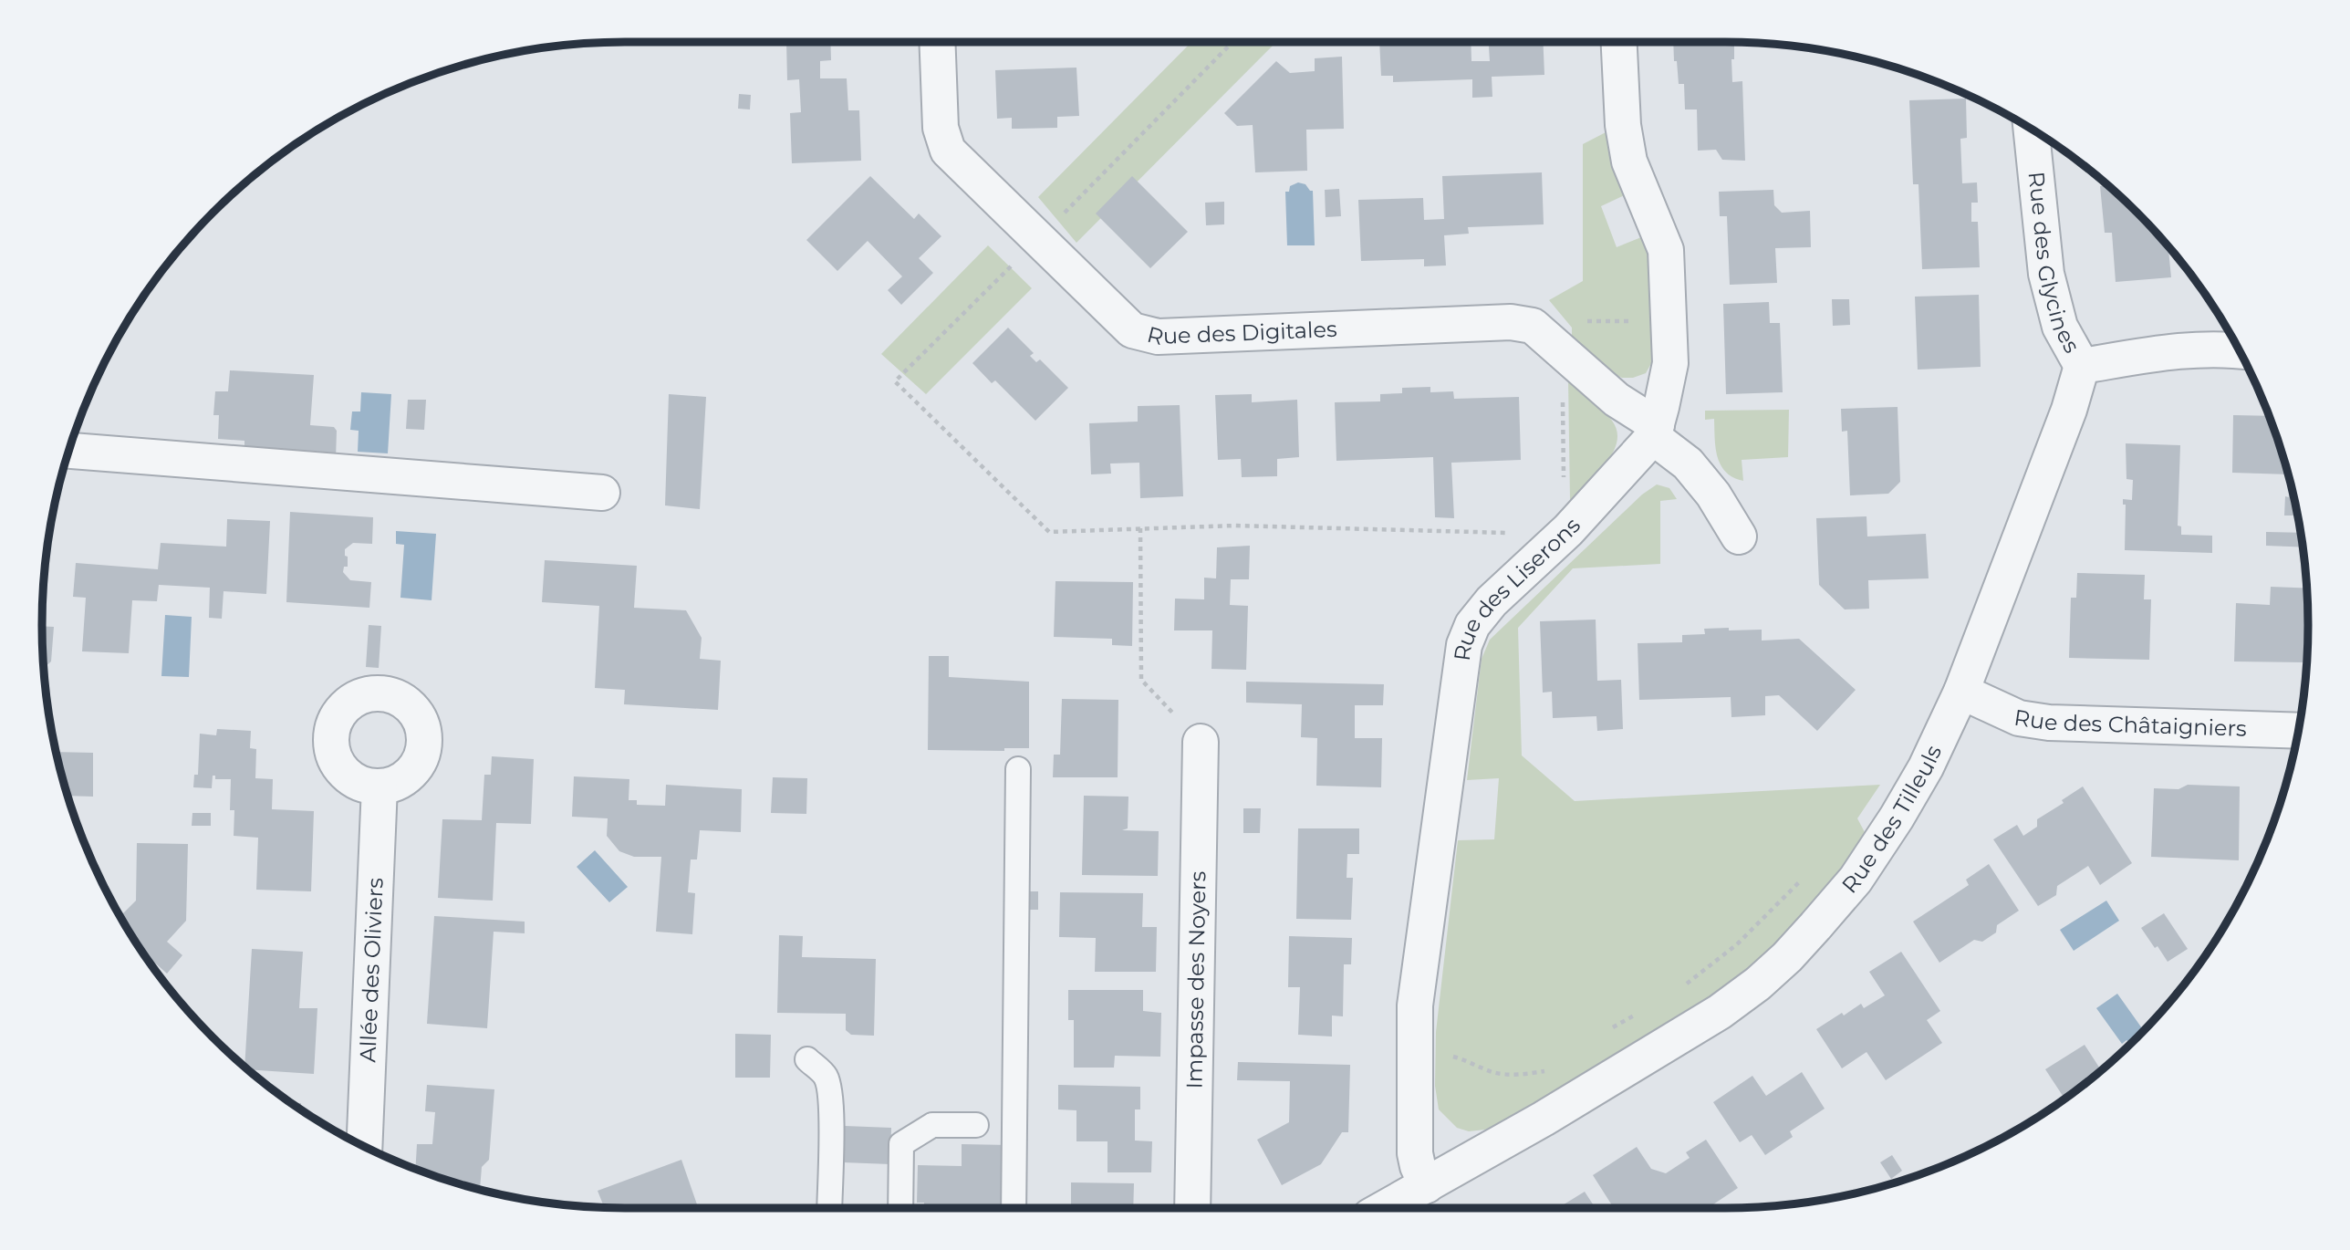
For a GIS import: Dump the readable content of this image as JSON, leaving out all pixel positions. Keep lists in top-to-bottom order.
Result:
{
  "streets": {
    "street": [
      "Rue des Glycines",
      "Rue des Digitales",
      "Rue des Liserons",
      "Rue des Châtaigniers",
      "Rue des Tilleuls",
      "Allée des Oliviers",
      "Impasse des Noyers"
    ]
  },
  "crossings": [
    ["Rue des Glycines", "Rue des Tilleuls"],
    ["Rue des Digitales", "Rue des Liserons"],
    ["Rue des Liserons", "Rue des Tilleuls"],
    ["Rue des Châtaigniers", "Rue des Tilleuls"]
  ]
}
